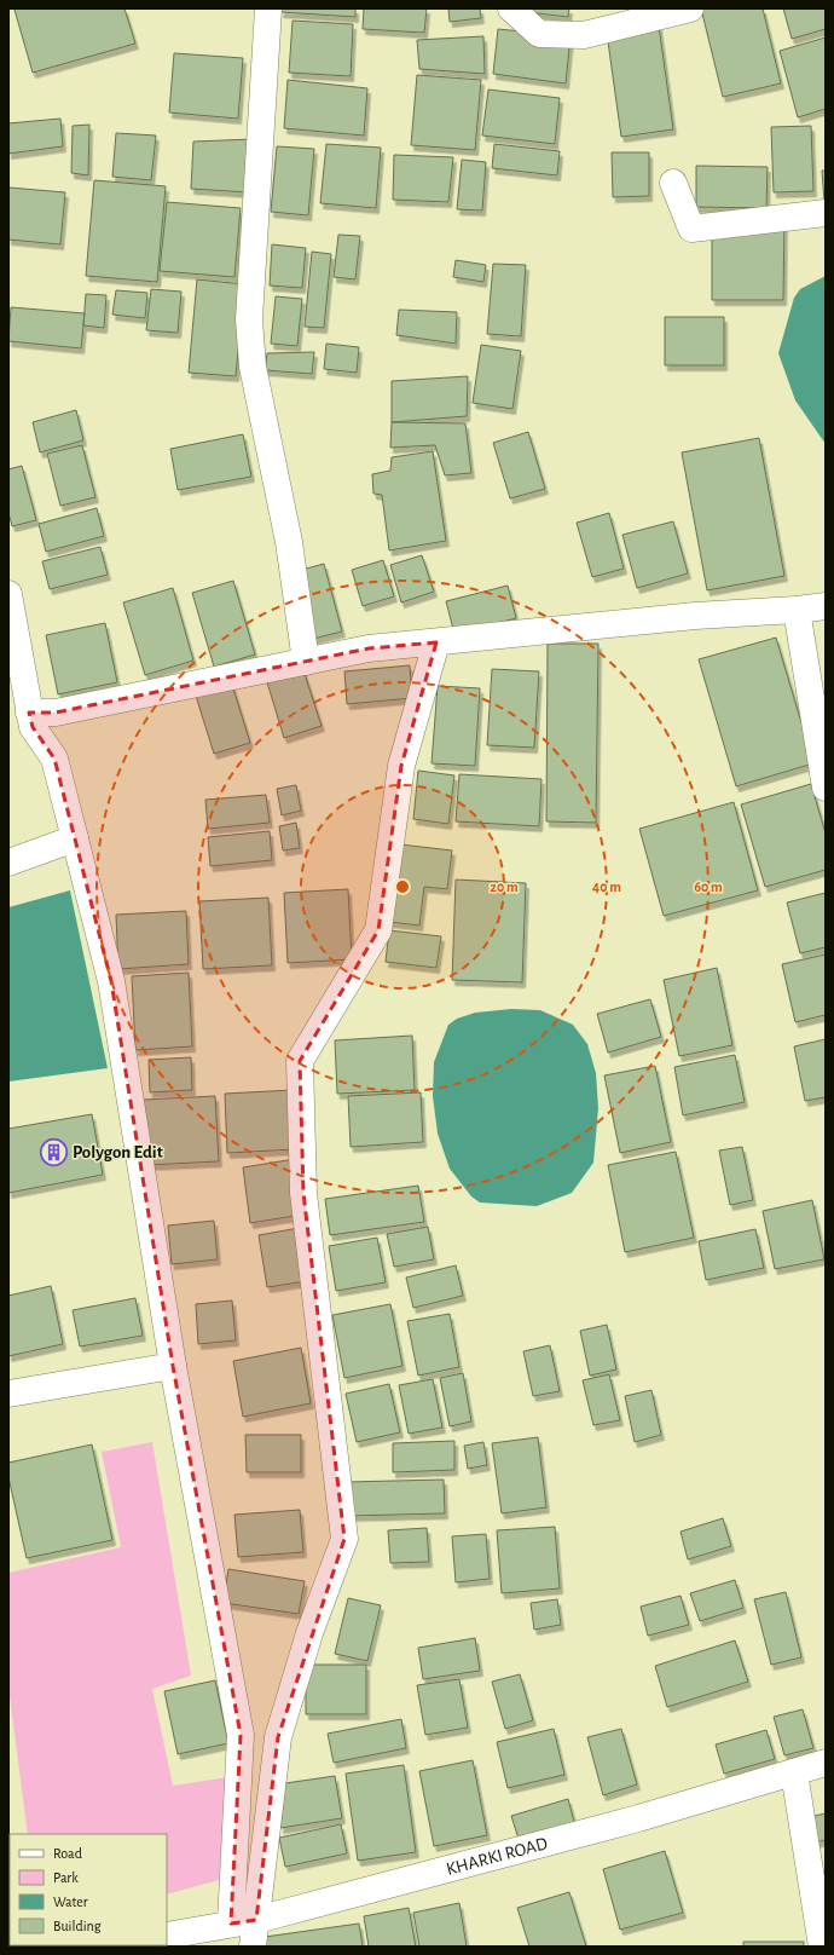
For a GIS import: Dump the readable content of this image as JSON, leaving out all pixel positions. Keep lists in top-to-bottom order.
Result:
{
  "streets": {
    "street": ["KHARKI ROAD"]
  },
  "places": {
    "building": ["Polygon Edit"]
  },
  "legend": [
    "Road",
    "Park",
    "Water",
    "Building"
  ],
  "rings": ["20 m", "40 m", "60 m"]
}
